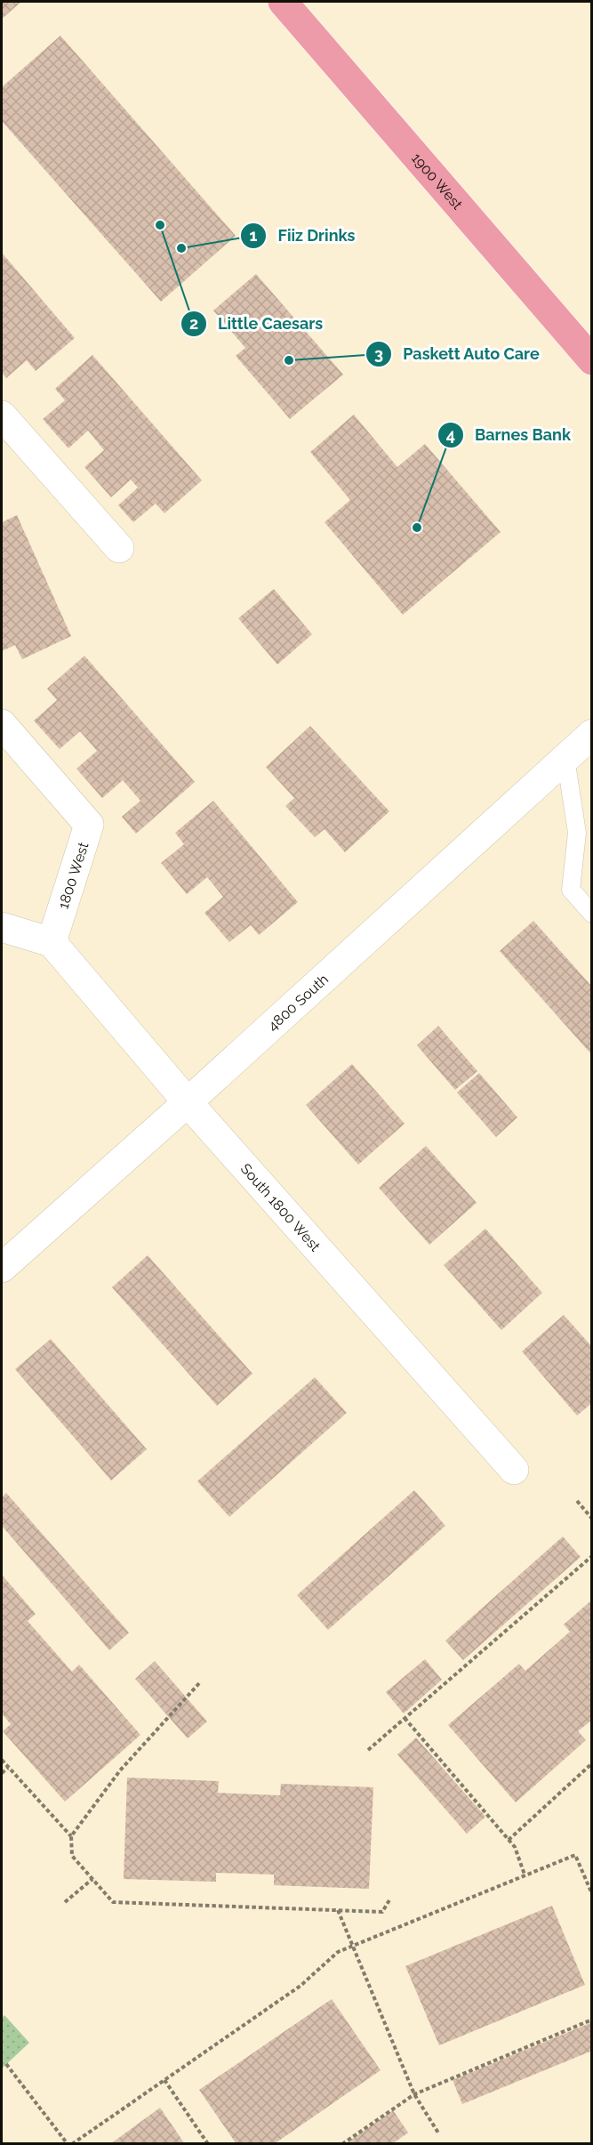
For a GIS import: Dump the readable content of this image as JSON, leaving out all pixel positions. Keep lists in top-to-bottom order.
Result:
{
  "streets": {
    "main road": ["1900 West"],
    "street": ["1800 West", "4800 South", "South 1800 West"]
  },
  "crossings": [
    ["1800 West", "South 1800 West"],
    ["4800 South", "South 1800 West"]
  ],
  "places": [
    "Little Caesars",
    "Fiiz Drinks",
    "Paskett Auto Care",
    "Barnes Bank"
  ]
}
